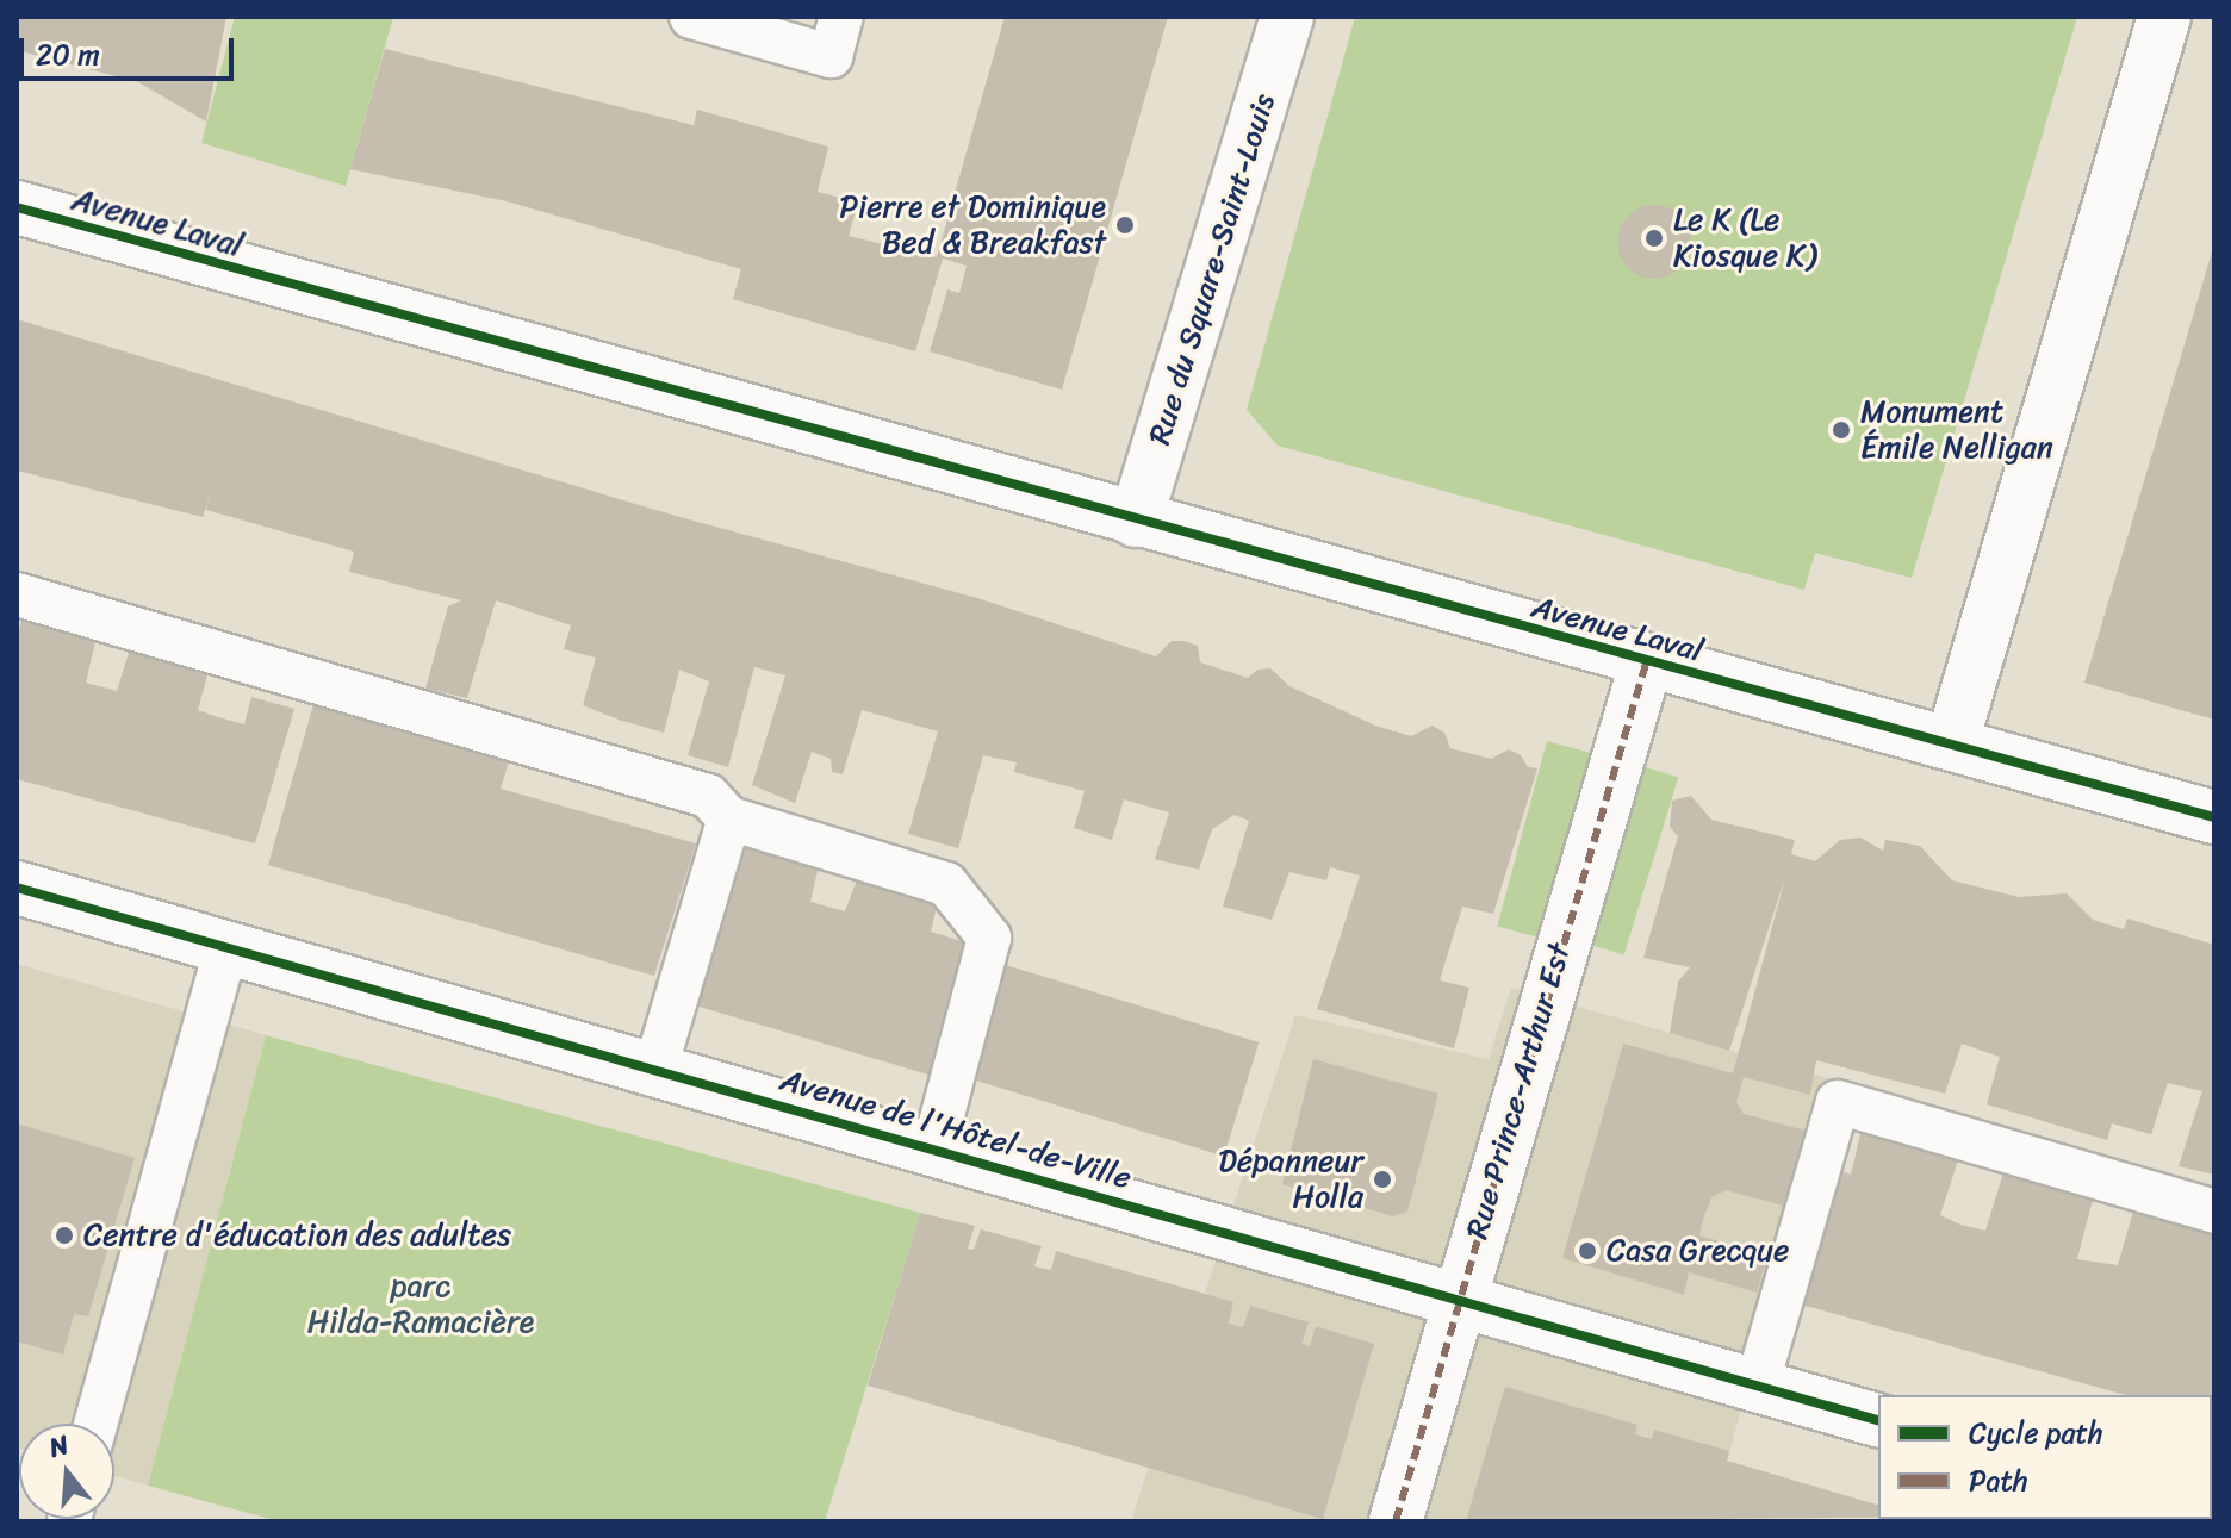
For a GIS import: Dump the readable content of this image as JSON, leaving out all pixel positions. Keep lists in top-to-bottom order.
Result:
{
  "streets": {
    "street": [
      "Avenue Laval",
      "Rue du Square-Saint-Louis",
      "Rue Prince-Arthur Est",
      "Avenue de l'Hôtel-de-Ville"
    ]
  },
  "crossings": [
    ["Avenue Laval", "Rue du Square-Saint-Louis"],
    ["Avenue Laval", "Rue Prince-Arthur Est"],
    ["Rue Prince-Arthur Est", "Avenue de l'Hôtel-de-Ville"]
  ],
  "parks": ["parc Hilda-Ramacière"],
  "places": [
    "Pierre et Dominique Bed & Breakfast",
    "Le K (Le Kiosque K)",
    "Monument Émile Nelligan",
    "Dépanneur Holla",
    "Centre d'éducation des adultes",
    "Casa Grecque"
  ],
  "legend": ["Cycle path", "Path"],
  "scale_bar": "20 m",
  "north": "top"
}
